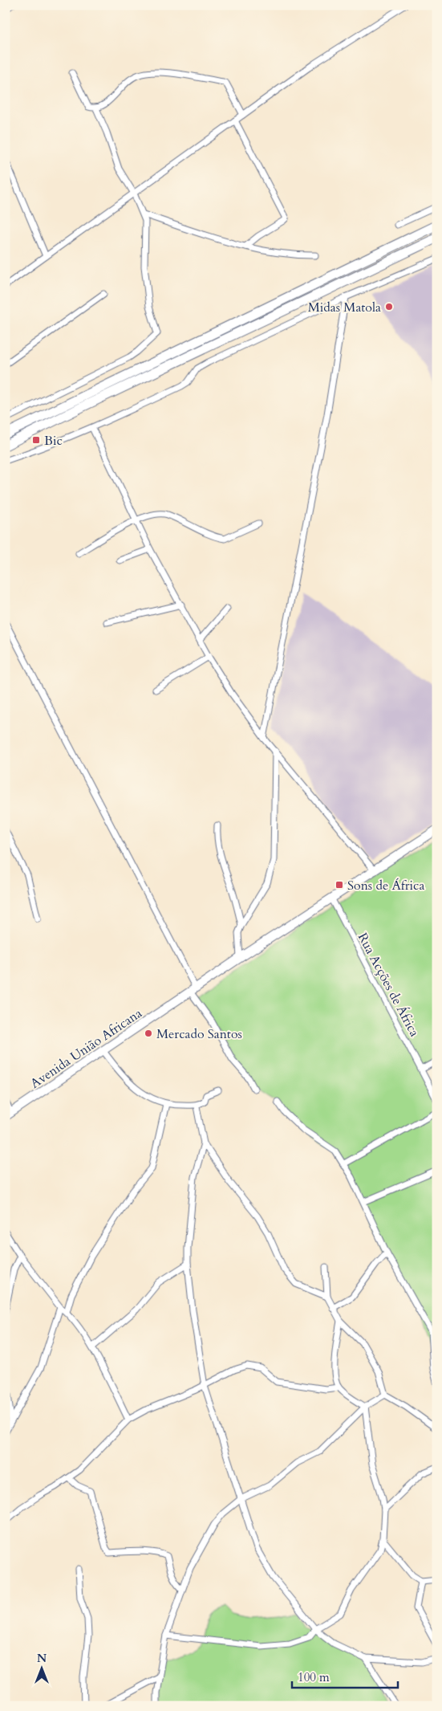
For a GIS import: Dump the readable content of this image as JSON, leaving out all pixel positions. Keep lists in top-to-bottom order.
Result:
{
  "streets": {
    "main road": ["Avenida União Africana"],
    "street": ["Rua Acções de África"]
  },
  "crossings": [
    ["Rua Acções de África", "Avenida União Africana"]
  ],
  "places": {
    "other": ["Midas Matola", "Mercado Santos"],
    "transit": ["Bic", "Sons de África"]
  },
  "scale_bar": "100 m",
  "north": "top"
}
